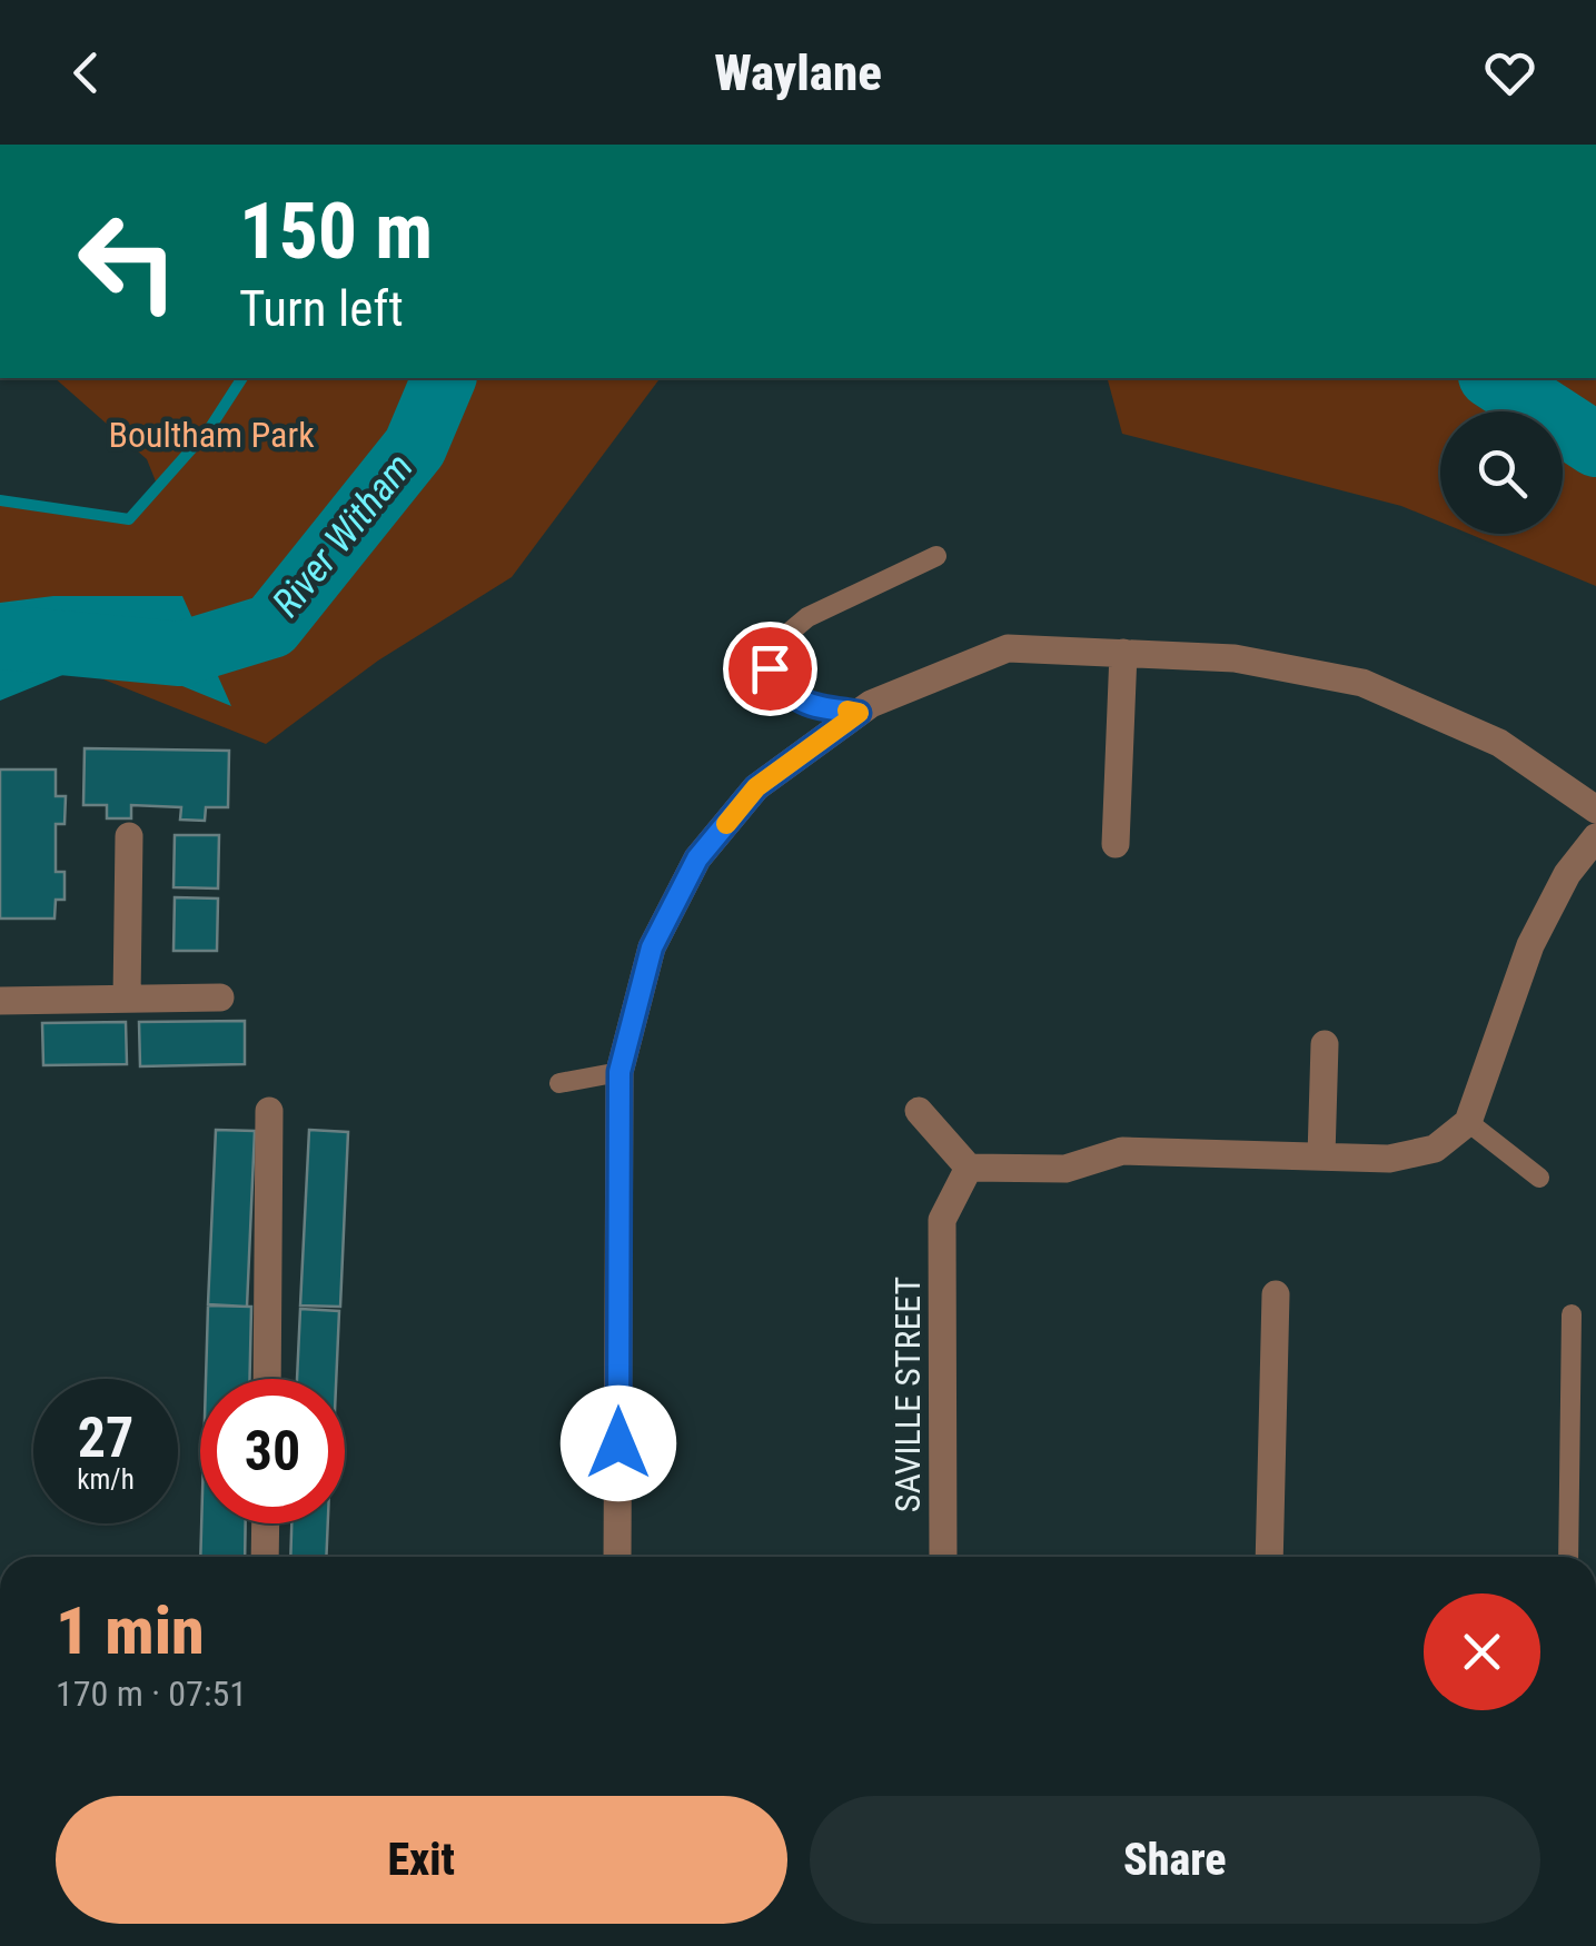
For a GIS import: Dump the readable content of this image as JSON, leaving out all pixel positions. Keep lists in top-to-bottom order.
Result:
{
  "streets": {
    "street": ["SAVILLE STREET"]
  },
  "water": ["River Witham"],
  "parks": ["Boultham Park"],
  "page": {
    "header": "Waylane",
    "turn": ["150 m", "Turn left"],
    "speed": "27 km/h",
    "limit": "30",
    "heading": ["1 min", "170 m · 07:51"],
    "buttons": ["Exit", "Share"]
  }
}
